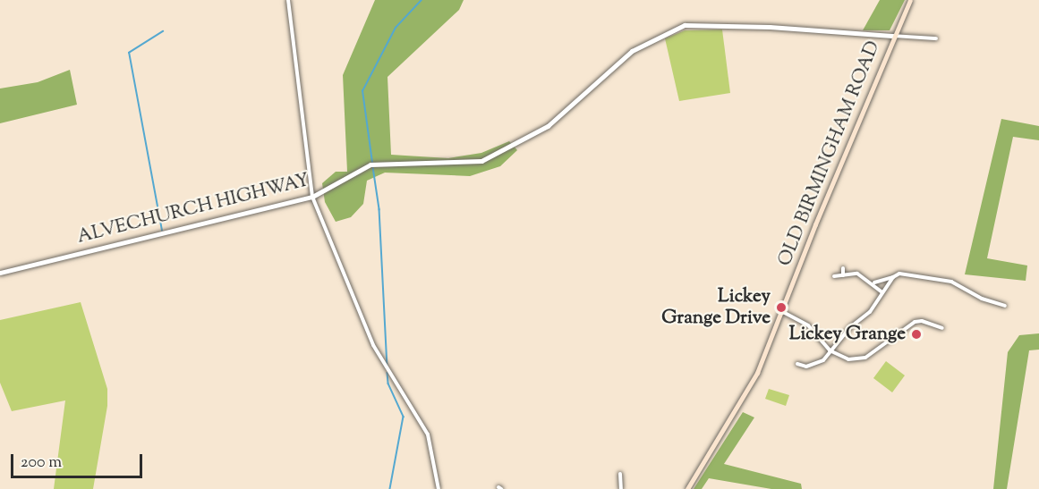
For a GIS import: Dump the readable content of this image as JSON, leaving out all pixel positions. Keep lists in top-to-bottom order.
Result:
{
  "streets": {
    "main road": ["OLD BIRMINGHAM ROAD"],
    "street": ["ALVECHURCH HIGHWAY"]
  },
  "crossings": [
    ["OLD BIRMINGHAM ROAD", "ALVECHURCH HIGHWAY"]
  ],
  "places": ["Lickey Grange Drive", "Lickey Grange"],
  "scale_bar": "200 m"
}
